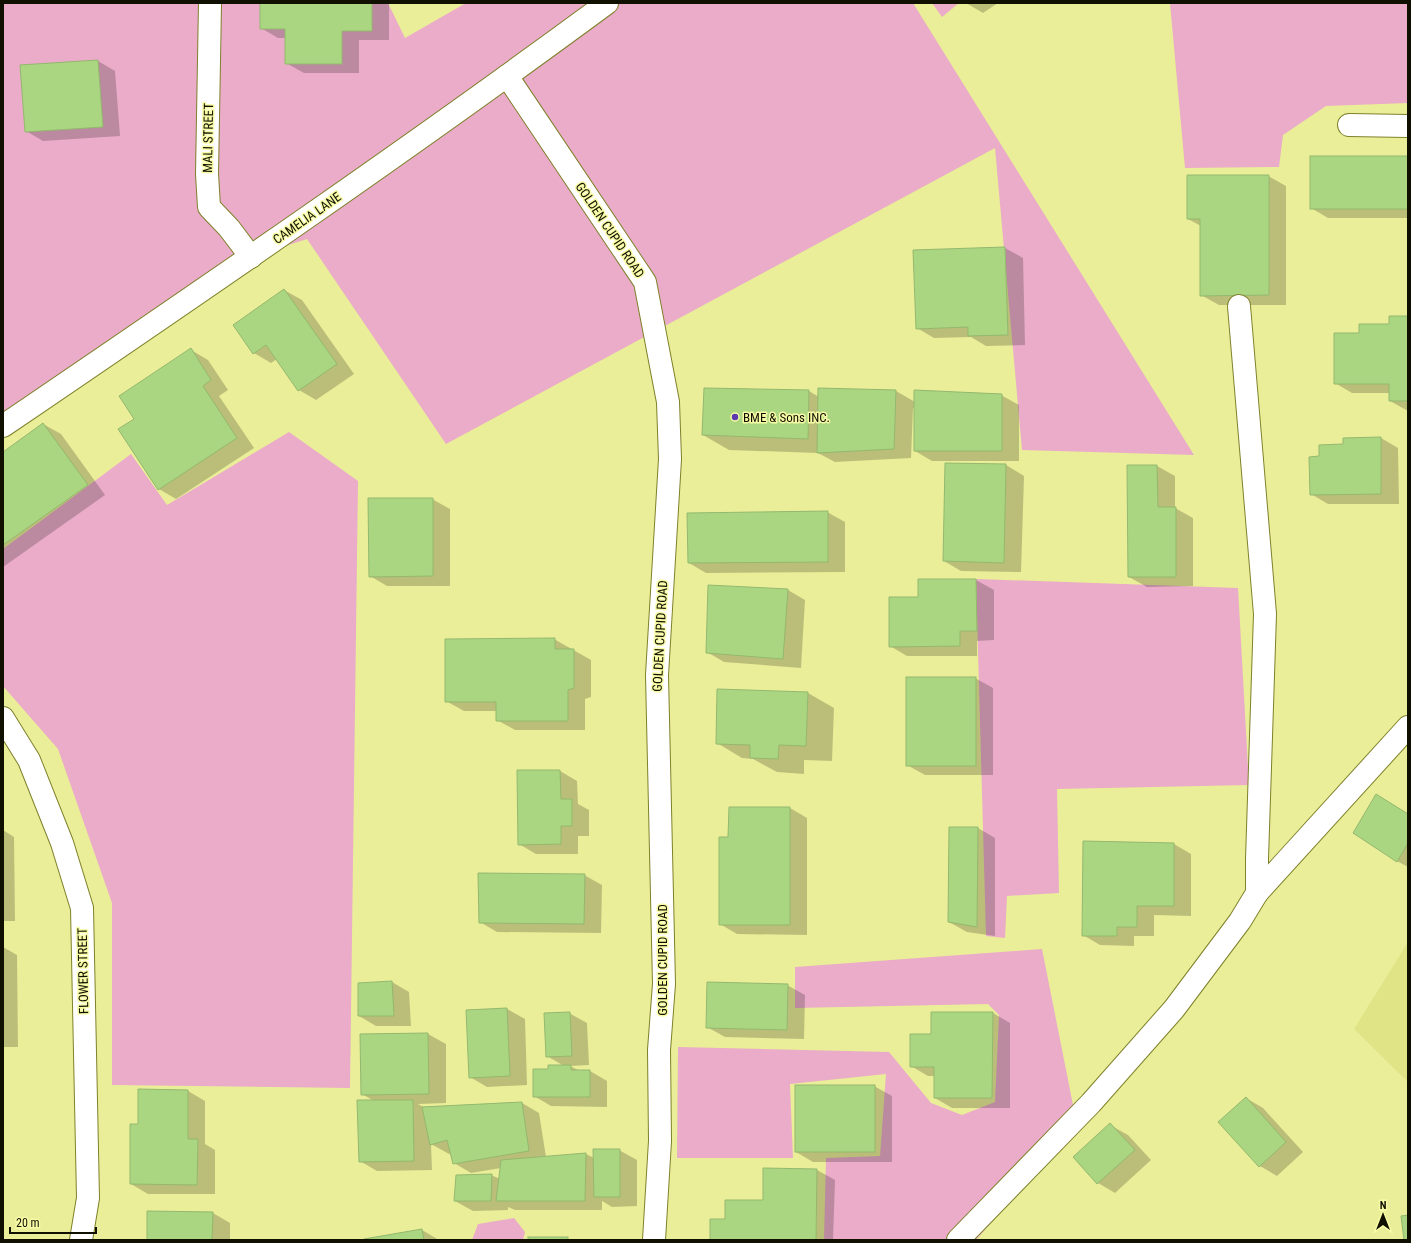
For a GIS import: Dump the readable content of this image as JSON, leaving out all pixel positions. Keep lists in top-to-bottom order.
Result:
{
  "streets": {
    "street": [
      "MALI STREET",
      "CAMELIA LANE",
      "GOLDEN CUPID ROAD",
      "FLOWER STREET"
    ]
  },
  "crossings": [
    ["MALI STREET", "CAMELIA LANE"],
    ["CAMELIA LANE", "GOLDEN CUPID ROAD"]
  ],
  "places": ["BME & Sons INC."],
  "scale_bar": "20 m",
  "north": "top"
}
